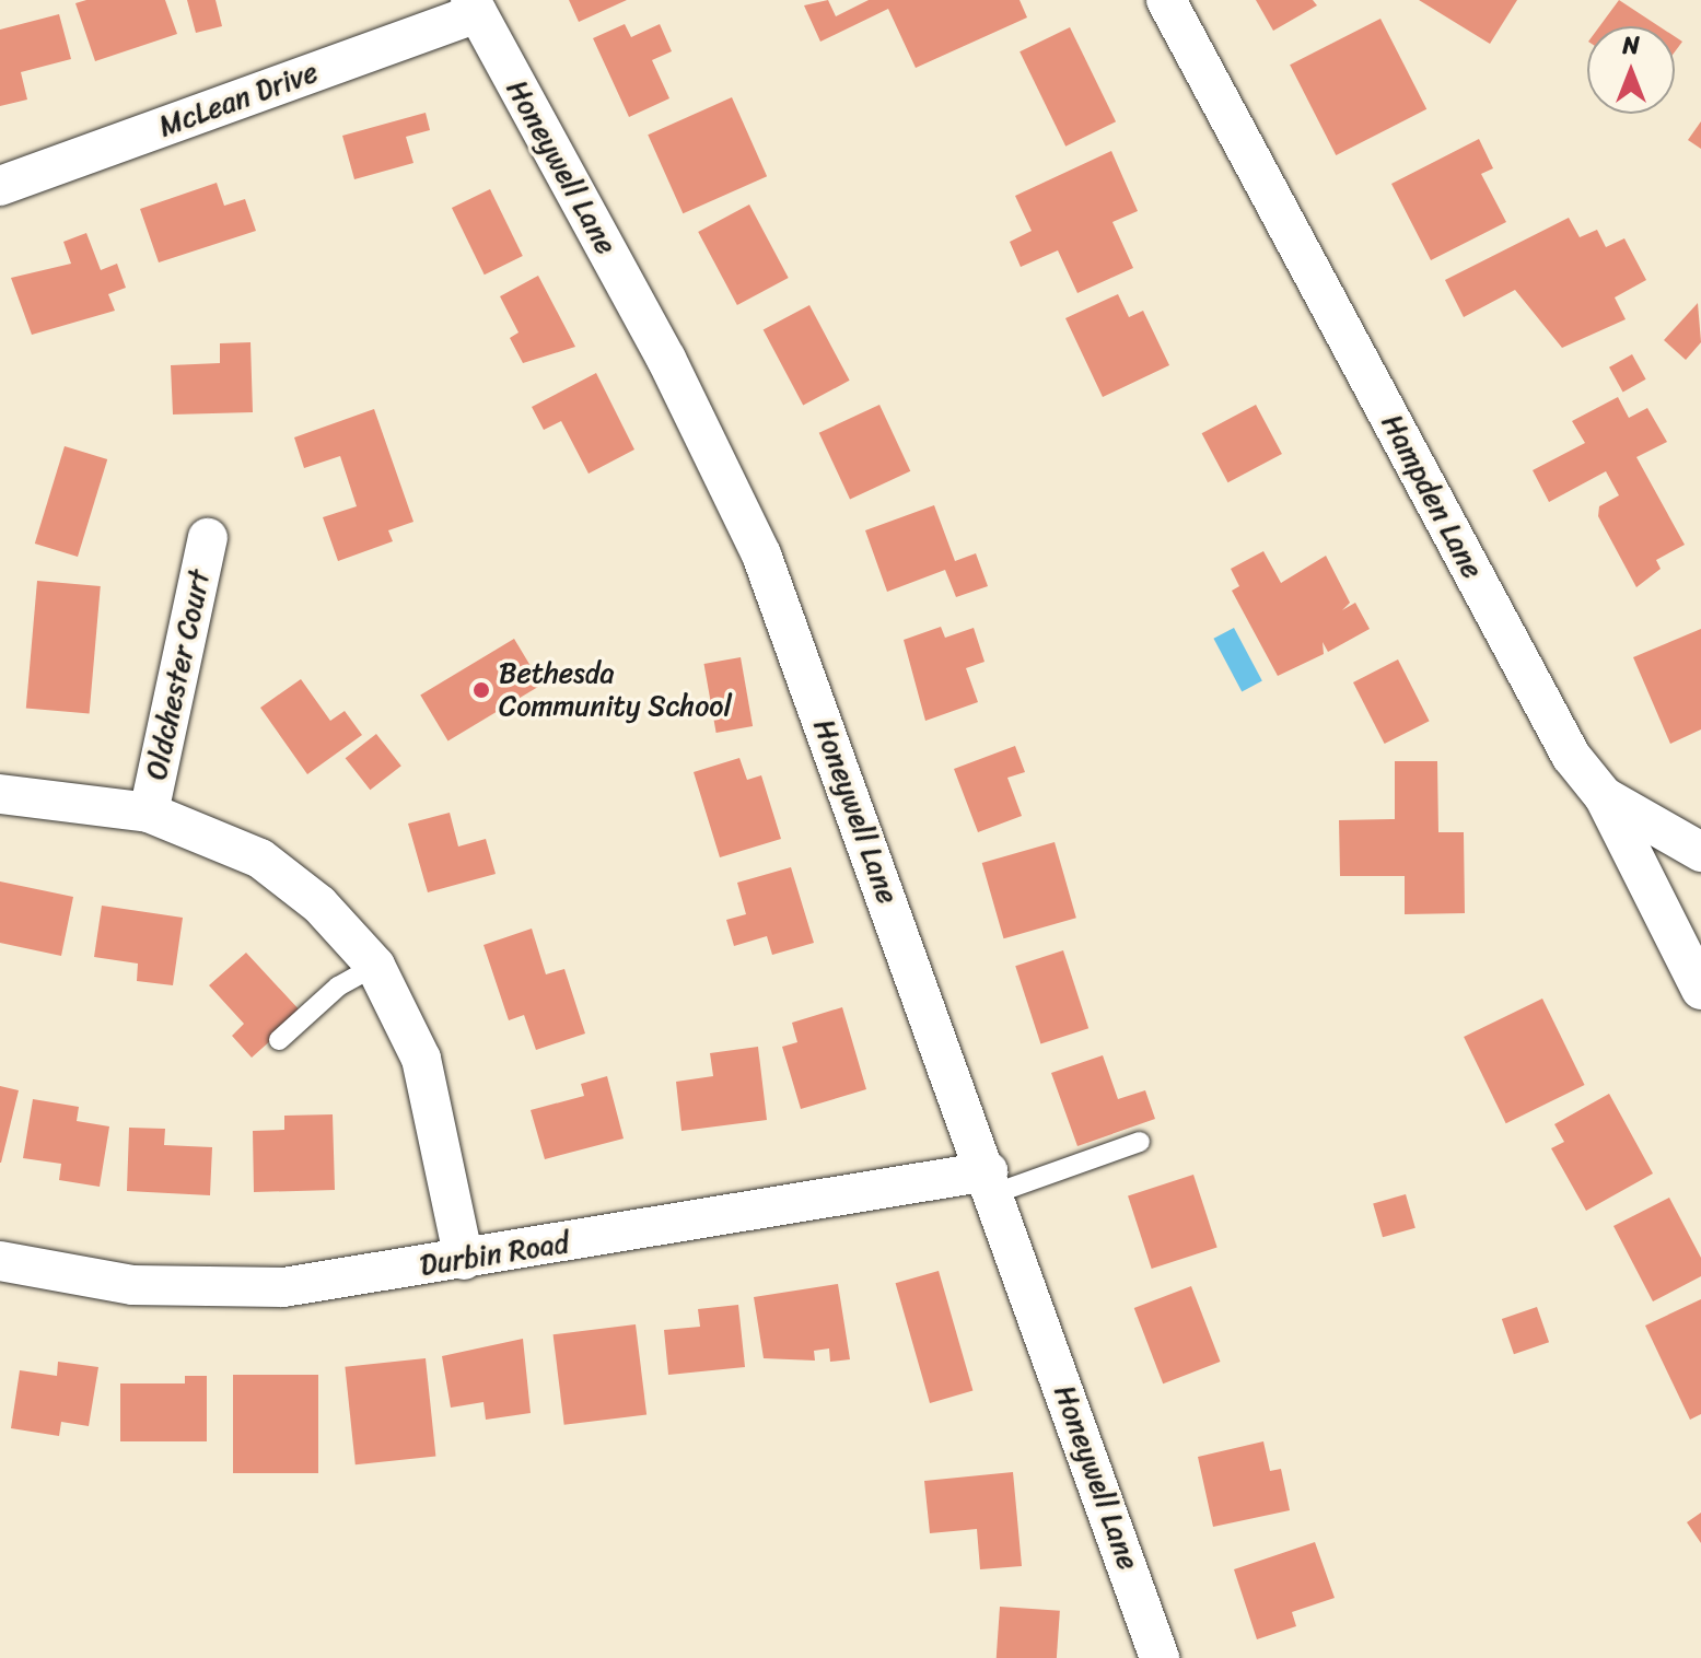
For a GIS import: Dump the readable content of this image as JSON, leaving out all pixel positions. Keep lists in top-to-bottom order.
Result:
{
  "streets": {
    "street": [
      "McLean Drive",
      "Honeywell Lane",
      "Hampden Lane",
      "Oldchester Court",
      "Durbin Road"
    ]
  },
  "crossings": [
    ["McLean Drive", "Honeywell Lane"],
    ["Honeywell Lane", "Durbin Road"]
  ],
  "places": ["Bethesda Community School"],
  "north": "top"
}
